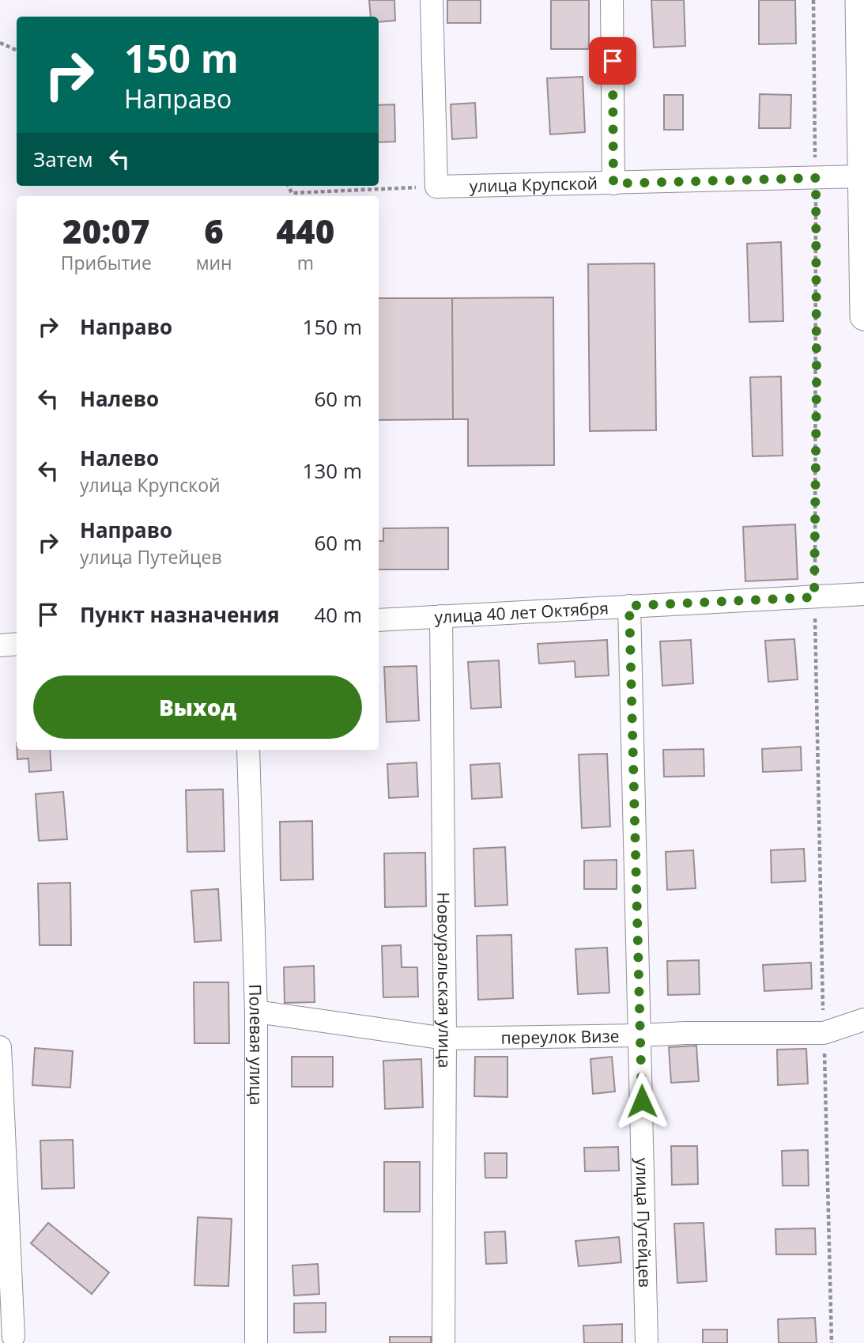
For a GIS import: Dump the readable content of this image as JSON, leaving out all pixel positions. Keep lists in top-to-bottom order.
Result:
{
  "streets": {
    "street": [
      "улица Крупской",
      "улица 40 лет Октября",
      "Новоуральская улица",
      "переулок Визе",
      "Полевая улица",
      "улица Путейцев"
    ]
  },
  "crossings": [
    ["улица 40 лет Октября", "Новоуральская улица"],
    ["улица 40 лет Октября", "улица Путейцев"],
    ["Новоуральская улица", "переулок Визе"],
    ["переулок Визе", "Полевая улица"],
    ["переулок Визе", "улица Путейцев"]
  ],
  "page": {
    "turn": ["150 m", "Направо"],
    "then": "Затем",
    "eta": [
      "20:07",
      "Прибытие",
      "6",
      "мин",
      "440",
      "m"
    ],
    "list": [
      {
        "name": "Направо",
        "value": "150 m"
      },
      {
        "name": "Налево",
        "value": "60 m"
      },
      {
        "name": "Налево",
        "note": "улица Крупской",
        "value": "130 m"
      },
      {
        "name": "Направо",
        "note": "улица Путейцев",
        "value": "60 m"
      },
      {
        "name": "Пункт назначения",
        "value": "40 m"
      }
    ],
    "buttons": "Выход"
  }
}
